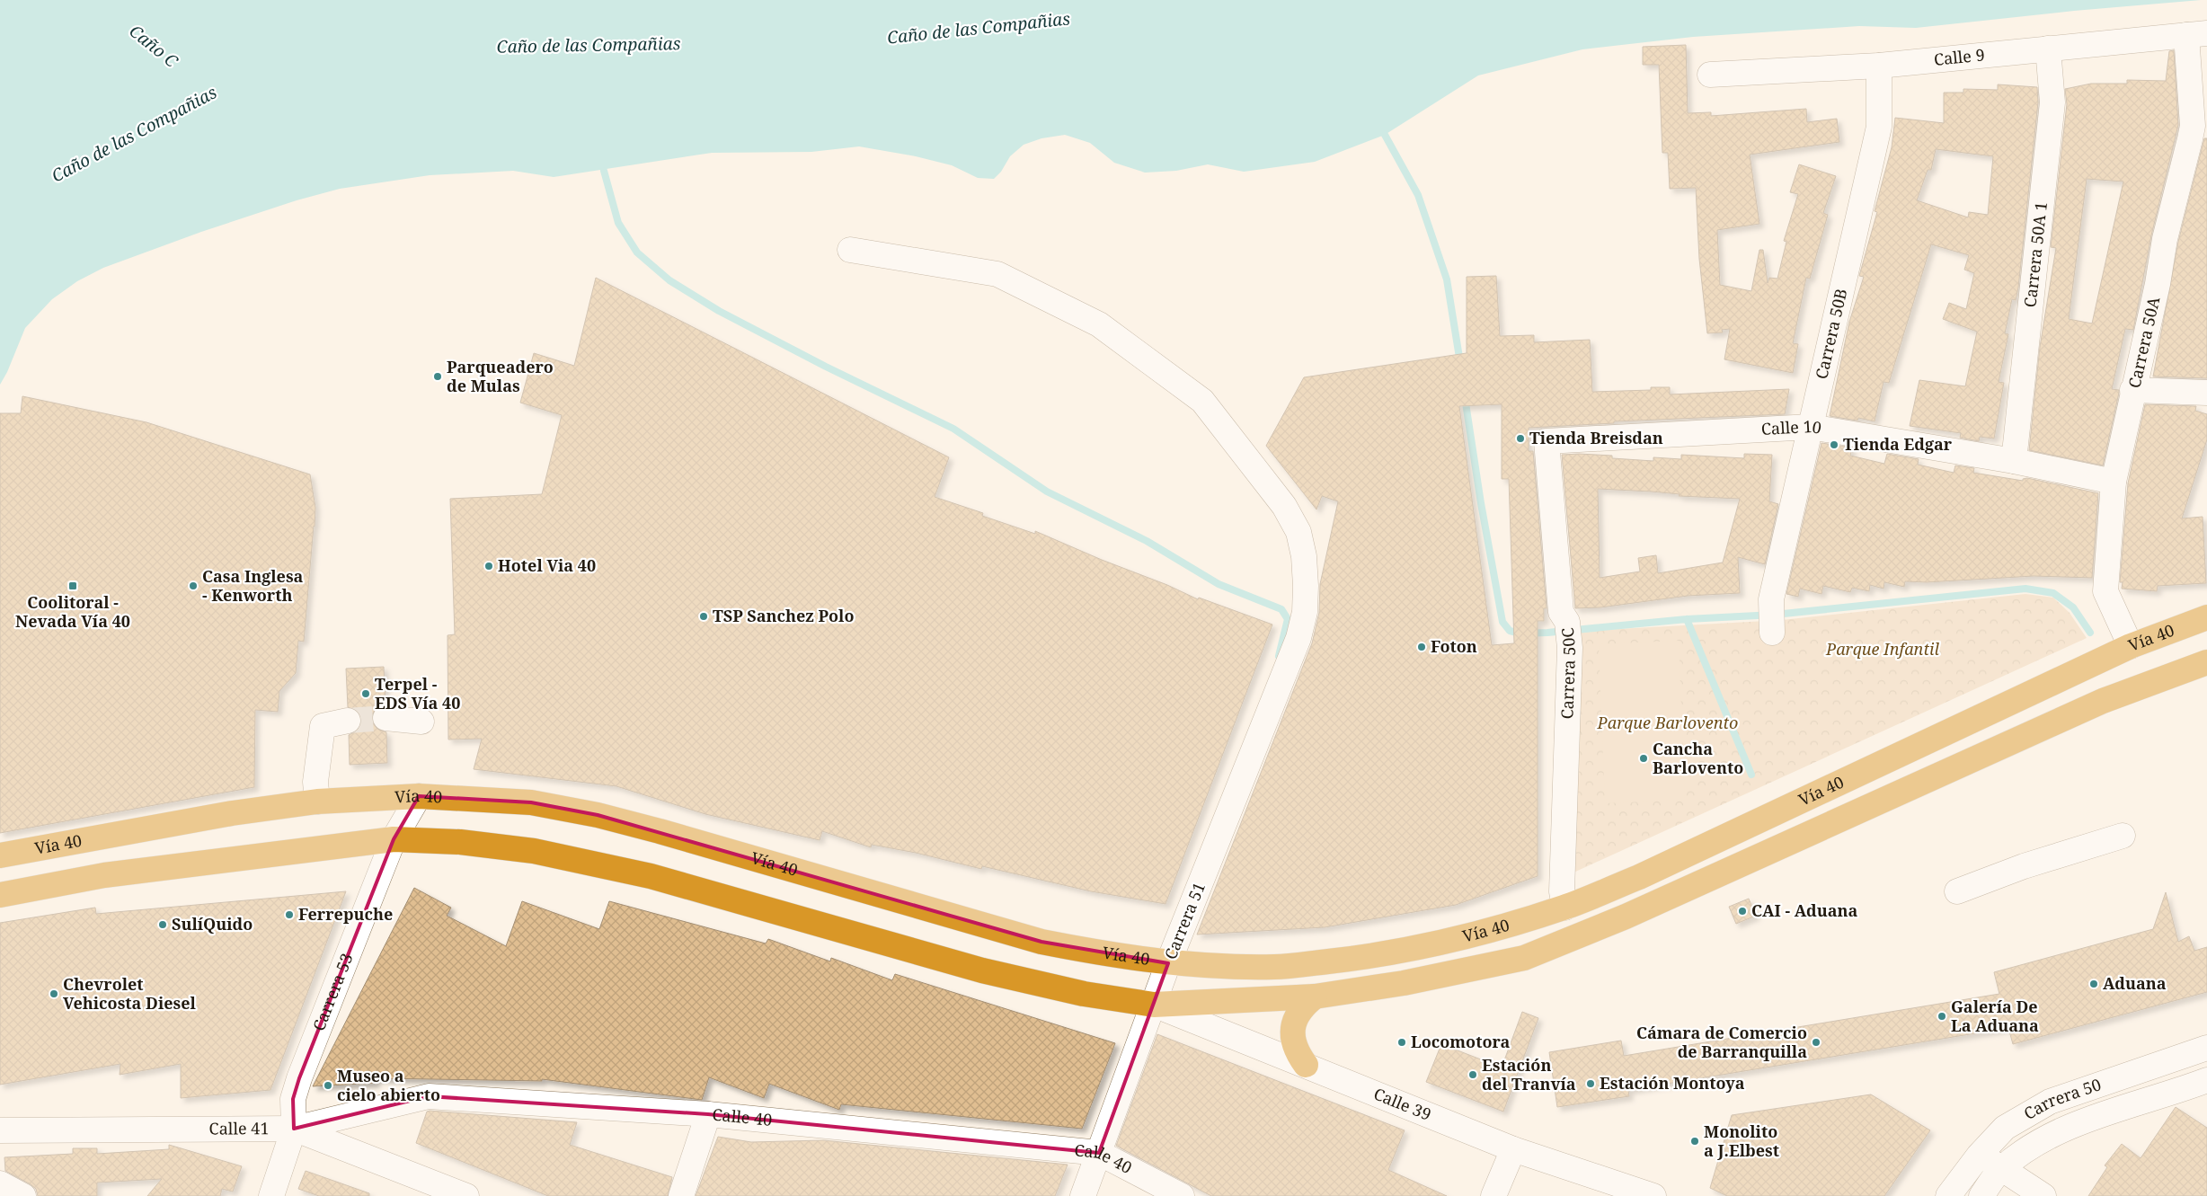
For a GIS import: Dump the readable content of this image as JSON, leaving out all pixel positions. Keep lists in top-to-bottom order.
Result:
{
  "streets": {
    "highway": ["Vía 40"],
    "street": [
      "Calle 9",
      "Carrera 50A 1",
      "Carrera 50B",
      "Carrera 50A",
      "Calle 10",
      "Carrera 50C",
      "Carrera 51",
      "Carrera 53",
      "Carrera 50",
      "Calle 39",
      "Calle 40",
      "Calle 41"
    ]
  },
  "crossings": [
    ["Calle 9", "Carrera 50A 1"],
    ["Calle 9", "Carrera 50B"],
    ["Calle 9", "Carrera 50A"],
    ["Carrera 50A 1", "Calle 10"],
    ["Carrera 50B", "Calle 10"],
    ["Carrera 50A", "Calle 10"],
    ["Carrera 50A", "Vía 40"],
    ["Calle 10", "Carrera 50C"],
    ["Vía 40", "Carrera 50C"],
    ["Vía 40", "Carrera 51"],
    ["Vía 40", "Carrera 53"],
    ["Vía 40", "Calle 39"],
    ["Carrera 51", "Calle 39"],
    ["Carrera 51", "Calle 40"],
    ["Carrera 53", "Calle 40"],
    ["Carrera 53", "Calle 41"],
    ["Calle 40", "Calle 41"]
  ],
  "water": ["Caño de las Compañias", "Caño C"],
  "parks": ["Parque Infantil", "Parque Barlovento"],
  "places": {
    "other": [
      "Parqueadero de Mulas",
      "Tienda Breisdan",
      "Tienda Edgar",
      "Hotel Via 40",
      "Casa Inglesa - Kenworth",
      "TSP Sanchez Polo",
      "Foton",
      "Terpel - EDS Vía 40",
      "Cancha Barlovento",
      "CAI - Aduana",
      "Ferrepuche",
      "SulíQuido",
      "Aduana",
      "Chevrolet Vehicosta Diesel",
      "Galería De La Aduana",
      "Locomotora",
      "Cámara de Comercio de Barranquilla",
      "Estación del Tranvía",
      "Estación Montoya",
      "Museo a cielo abierto",
      "Monolito a J.Elbest"
    ],
    "transit": ["Coolitoral - Nevada Vía 40"]
  }
}
